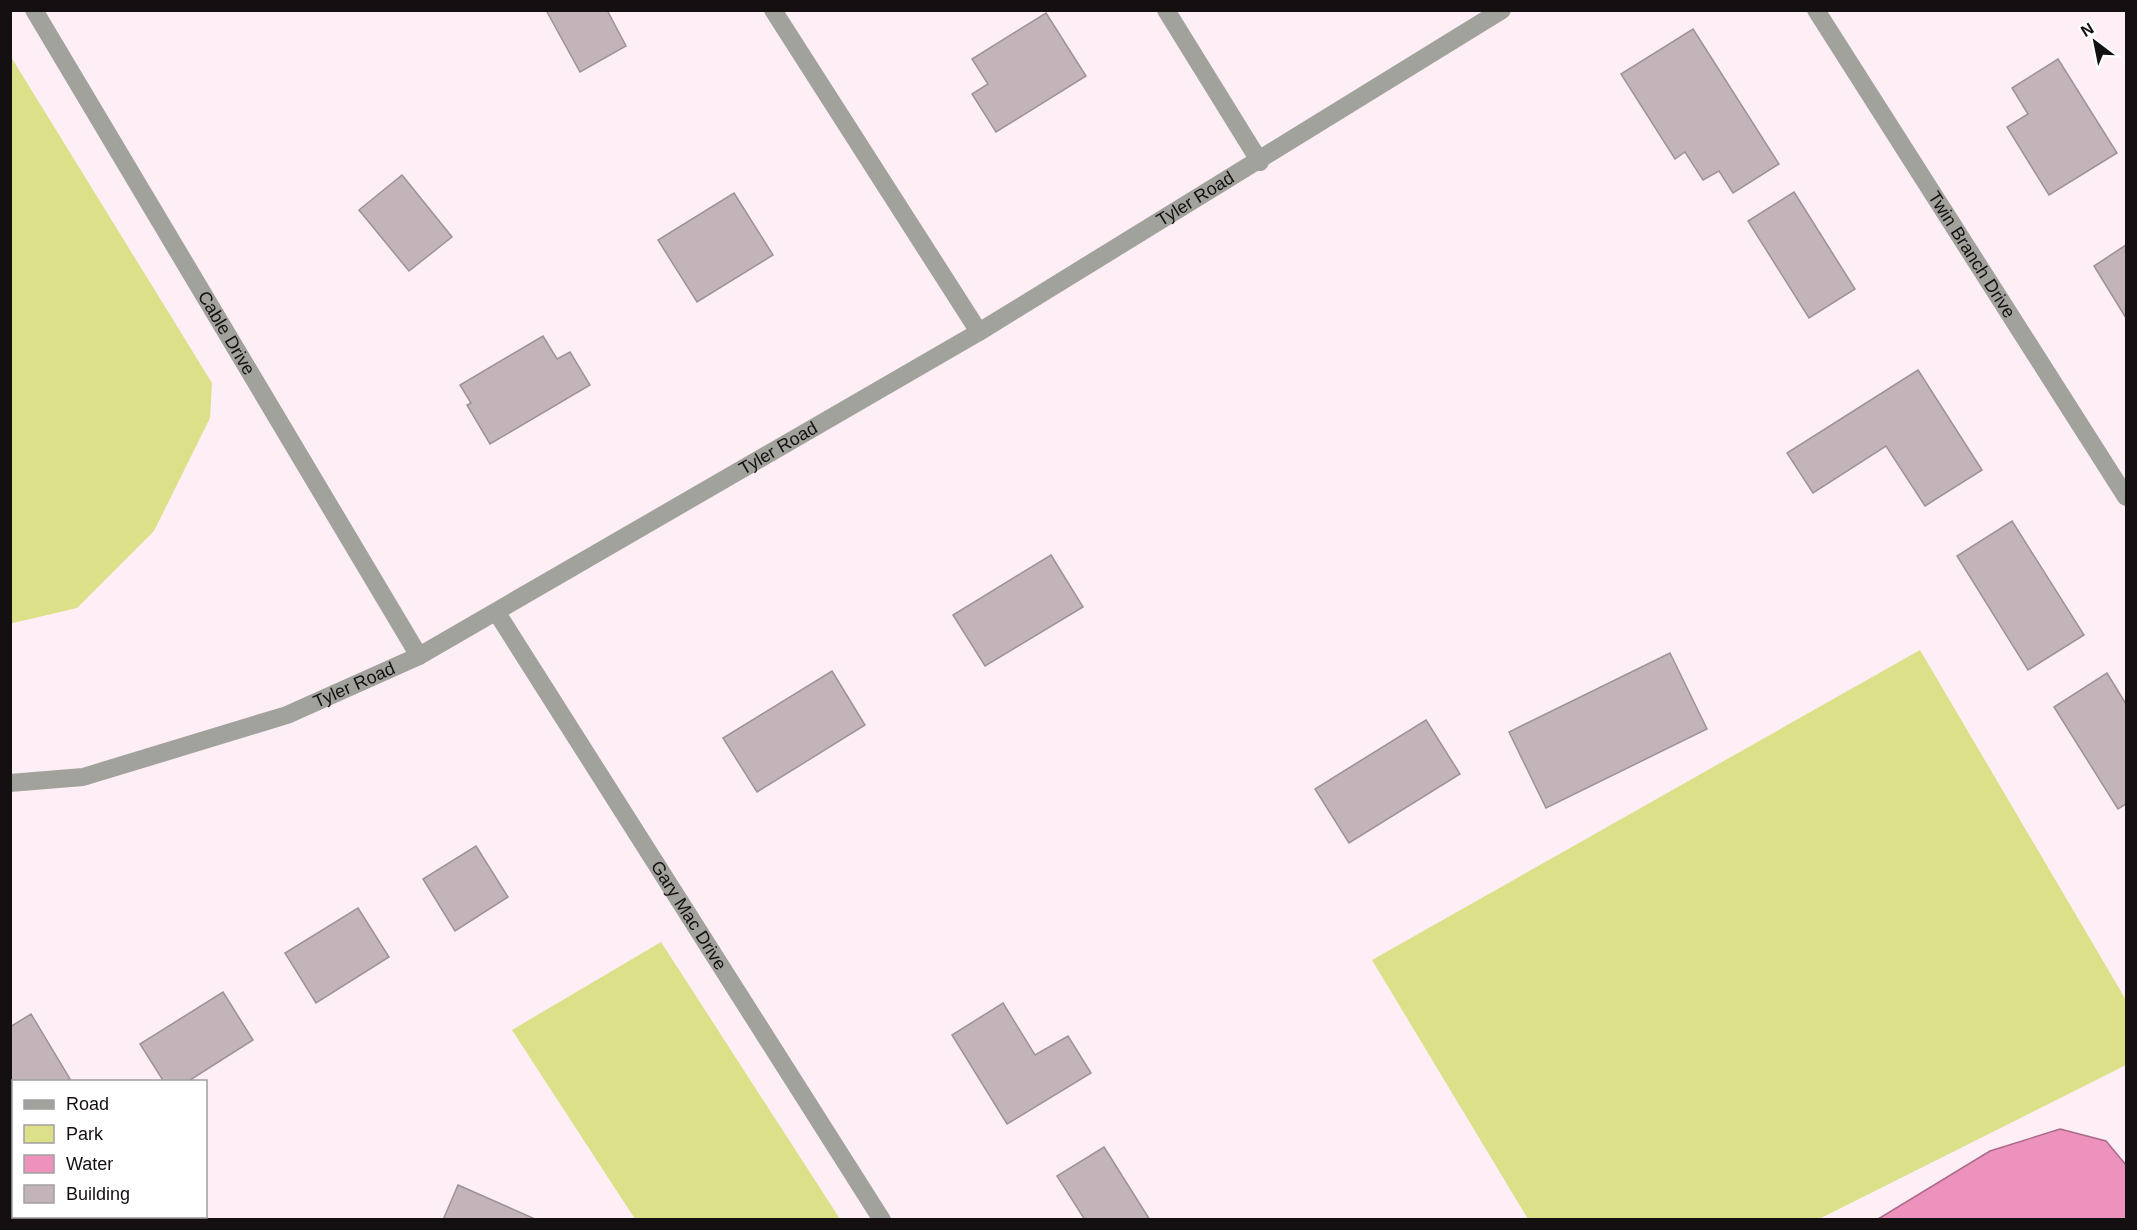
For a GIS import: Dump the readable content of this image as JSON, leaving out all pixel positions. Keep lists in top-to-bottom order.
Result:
{
  "streets": {
    "street": [
      "Tyler Road",
      "Twin Branch Drive",
      "Cable Drive",
      "Gary Mac Drive"
    ]
  },
  "crossings": [
    ["Tyler Road", "Cable Drive"],
    ["Tyler Road", "Gary Mac Drive"]
  ],
  "legend": [
    "Road",
    "Park",
    "Water",
    "Building"
  ],
  "north": "top left"
}
